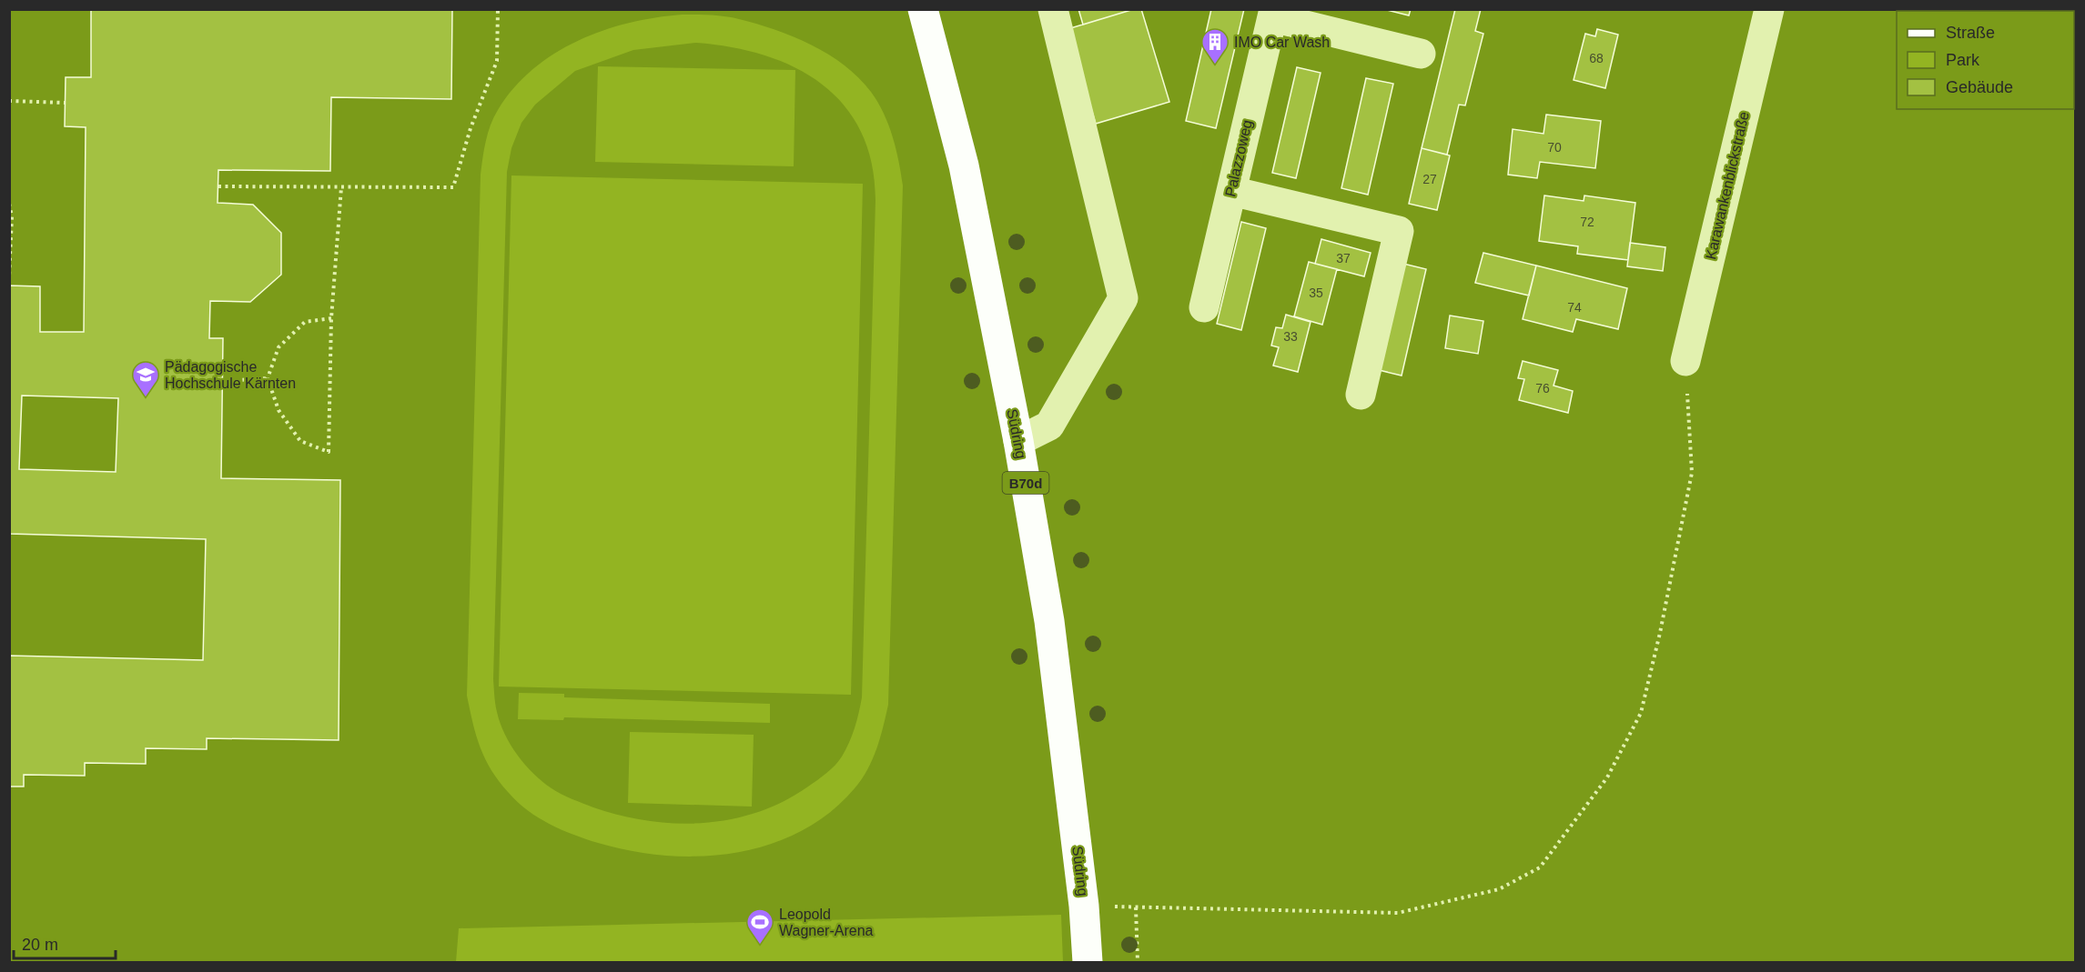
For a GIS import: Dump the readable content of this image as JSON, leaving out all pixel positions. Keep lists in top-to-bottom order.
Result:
{
  "streets": {
    "main road": ["Südring", "B70d"],
    "street": ["Palazzoweg", "Karawankenblickstraße"]
  },
  "places": {
    "building": ["IMO Car Wash"],
    "school or university": ["Pädagogische Hochschule Kärnten"],
    "sports": ["Leopold Wagner-Arena"]
  },
  "house_numbers": [
    "68",
    "70",
    "27",
    "72",
    "37",
    "35",
    "74",
    "33",
    "76"
  ],
  "legend": ["Straße", "Park", "Gebäude"],
  "scale_bar": "20 m"
}
